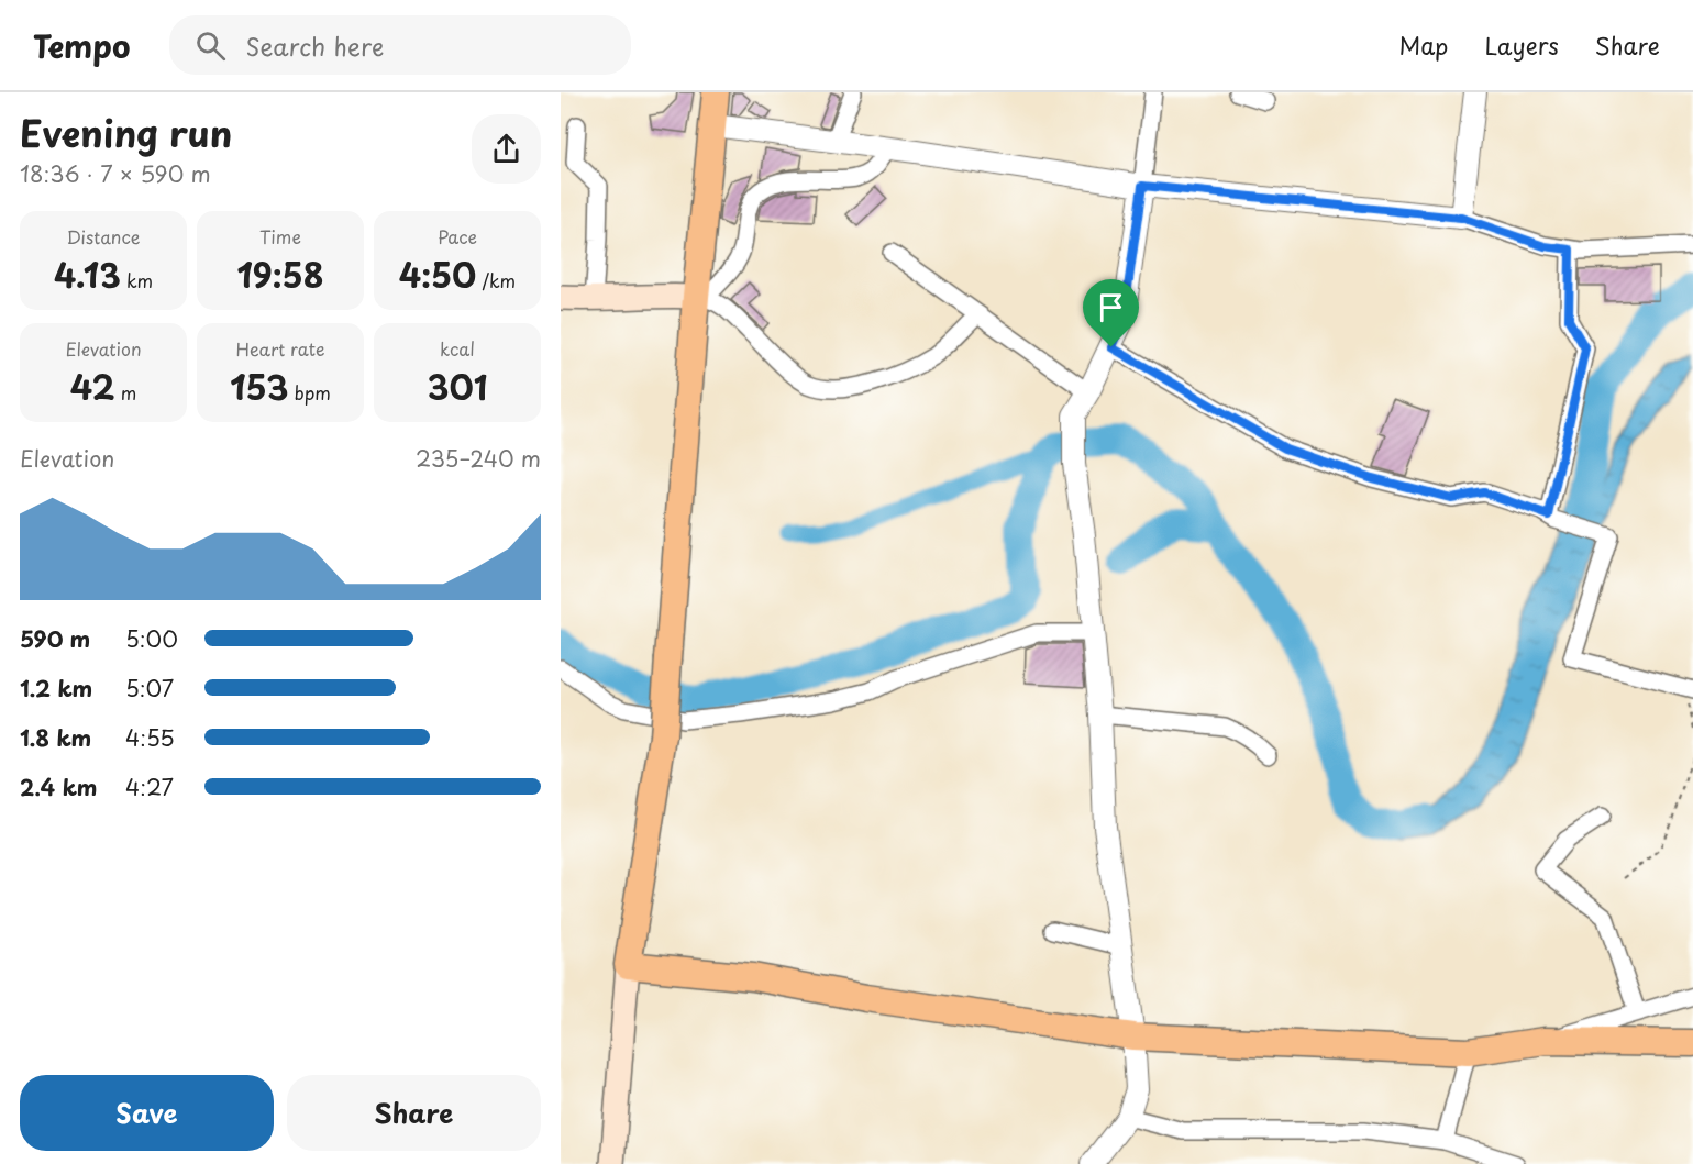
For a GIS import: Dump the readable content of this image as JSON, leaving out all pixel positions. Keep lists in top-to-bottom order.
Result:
{
  "page": {
    "header": "Tempo",
    "search": "Search here",
    "nav": ["Map", "Layers", "Share"],
    "heading": ["Evening run", "18:36 · 7 × 590 m"],
    "stats": [
      ["Distance", "4.13 km"],
      ["Time", "19:58"],
      ["Pace", "4:50 /km"],
      ["Elevation", "42 m"],
      ["Heart rate", "153 bpm"],
      ["kcal", "301"]
    ],
    "chart": ["Elevation", "235–240 m"],
    "list": [
      {
        "name": "590 m",
        "note": "5:00"
      },
      {
        "name": "1.2 km",
        "note": "5:07"
      },
      {
        "name": "1.8 km",
        "note": "4:55"
      },
      {
        "name": "2.4 km",
        "note": "4:27"
      }
    ],
    "buttons": ["Save", "Share"]
  }
}
